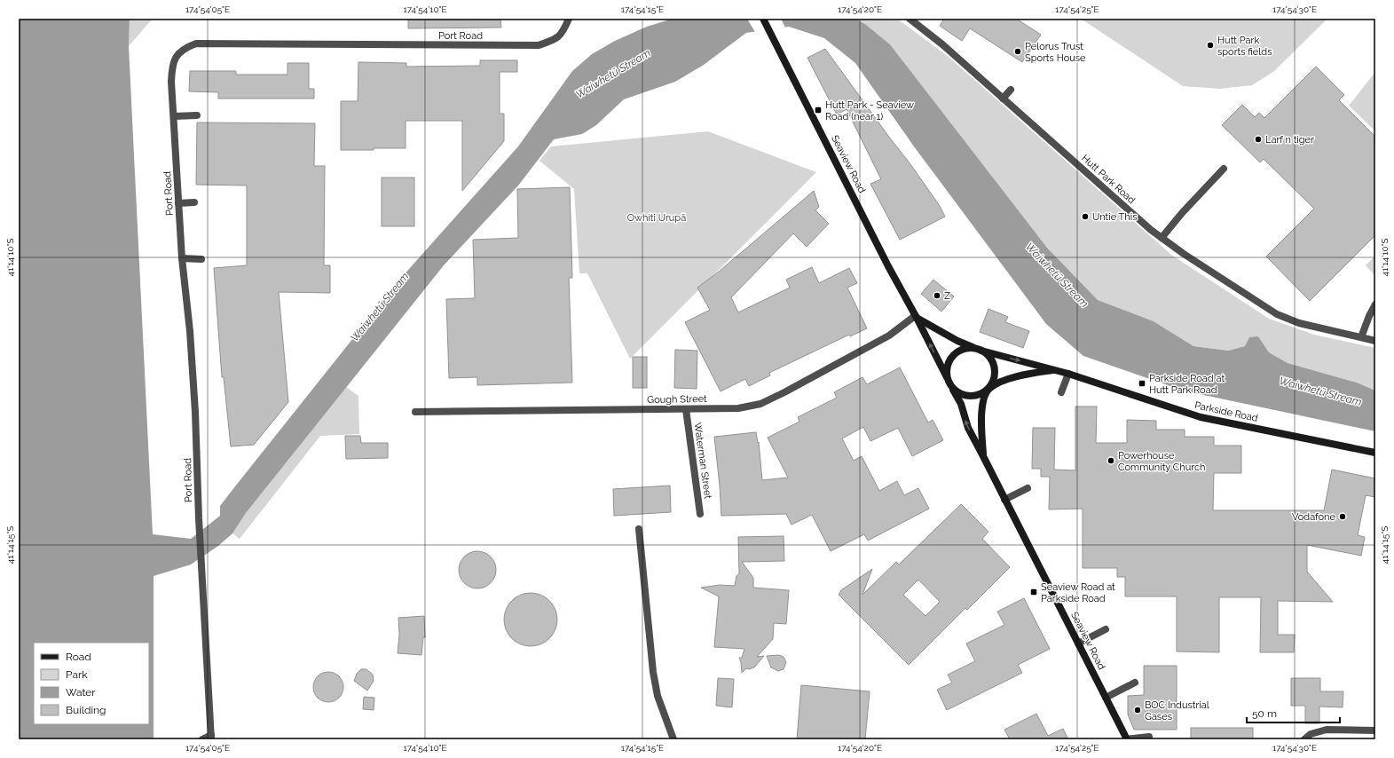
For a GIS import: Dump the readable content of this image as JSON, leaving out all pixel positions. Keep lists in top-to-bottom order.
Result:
{
  "streets": {
    "main road": ["Seaview Road", "Parkside Road"],
    "street": [
      "Port Road",
      "Hutt Park Road",
      "Gough Street",
      "Waterman Street"
    ]
  },
  "crossings": [
    ["Seaview Road", "Gough Street"],
    ["Seaview Road", "Parkside Road"],
    ["Gough Street", "Waterman Street"]
  ],
  "water": ["Waiwhetū Stream"],
  "parks": ["Owhiti Urupā"],
  "places": {
    "other": [
      "Hutt Park sports fields",
      "Pelorus Trust Sports House",
      "Larf n tiger",
      "Untie This",
      "Z",
      "Powerhouse Community Church",
      "Vodafone",
      "BOC Industrial Gases"
    ],
    "transit": ["Hutt Park - Seaview Road (near 1)", "Parkside Road at Hutt Park Road", "Seaview Road at Parkside Road"]
  },
  "legend": [
    "Road",
    "Park",
    "Water",
    "Building"
  ],
  "scale_bar": "50 m",
  "coordinates": [
    "174°54'05\"E",
    "174°54'10\"E",
    "174°54'15\"E",
    "174°54'20\"E",
    "174°54'25\"E",
    "174°54'30\"E",
    "41°14'10\"S",
    "41°14'15\"S"
  ]
}
